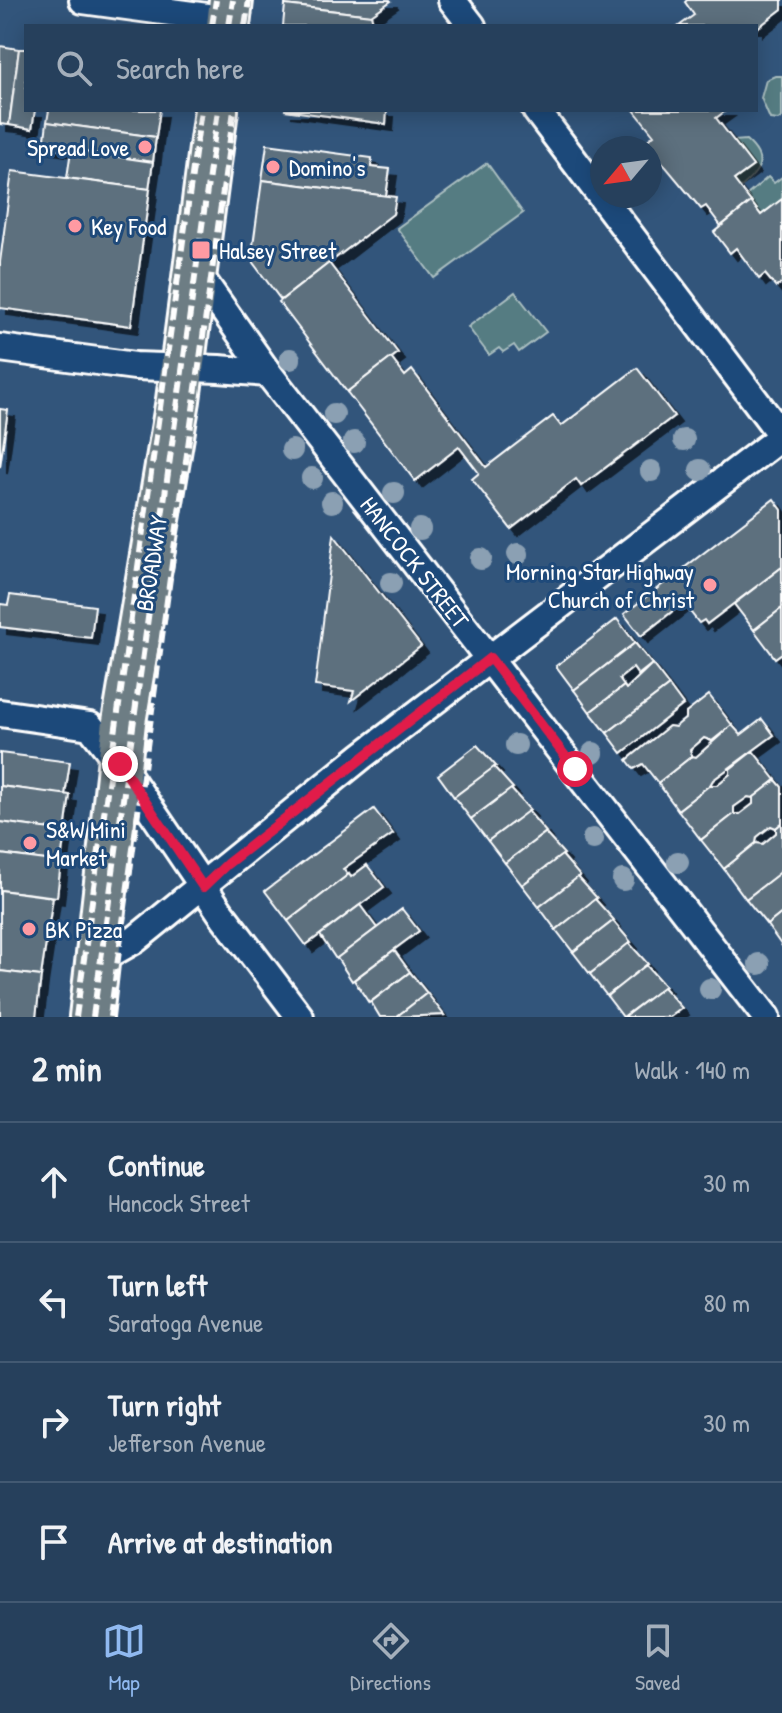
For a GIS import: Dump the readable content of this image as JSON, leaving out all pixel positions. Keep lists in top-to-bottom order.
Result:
{
  "streets": {
    "main road": ["BROADWAY"],
    "street": ["HANCOCK STREET"]
  },
  "crossings": [
    ["HANCOCK STREET", "BROADWAY"]
  ],
  "places": {
    "other": [
      "Spread Love",
      "Domino's",
      "Key Food",
      "Morning Star Highway Church of Christ",
      "S&W Mini Market",
      "BK Pizza"
    ],
    "transit": ["Halsey Street"]
  },
  "north": "bottom left",
  "page": {
    "search": "Search here",
    "heading": ["2 min", "Walk · 140 m"],
    "list": [
      ["Continue", "Hancock Street", "30 m"],
      ["Turn left", "Saratoga Avenue", "80 m"],
      ["Turn right", "Jefferson Avenue", "30 m"],
      "Arrive at destination"
    ],
    "nav": ["Map", "Directions", "Saved"]
  }
}
